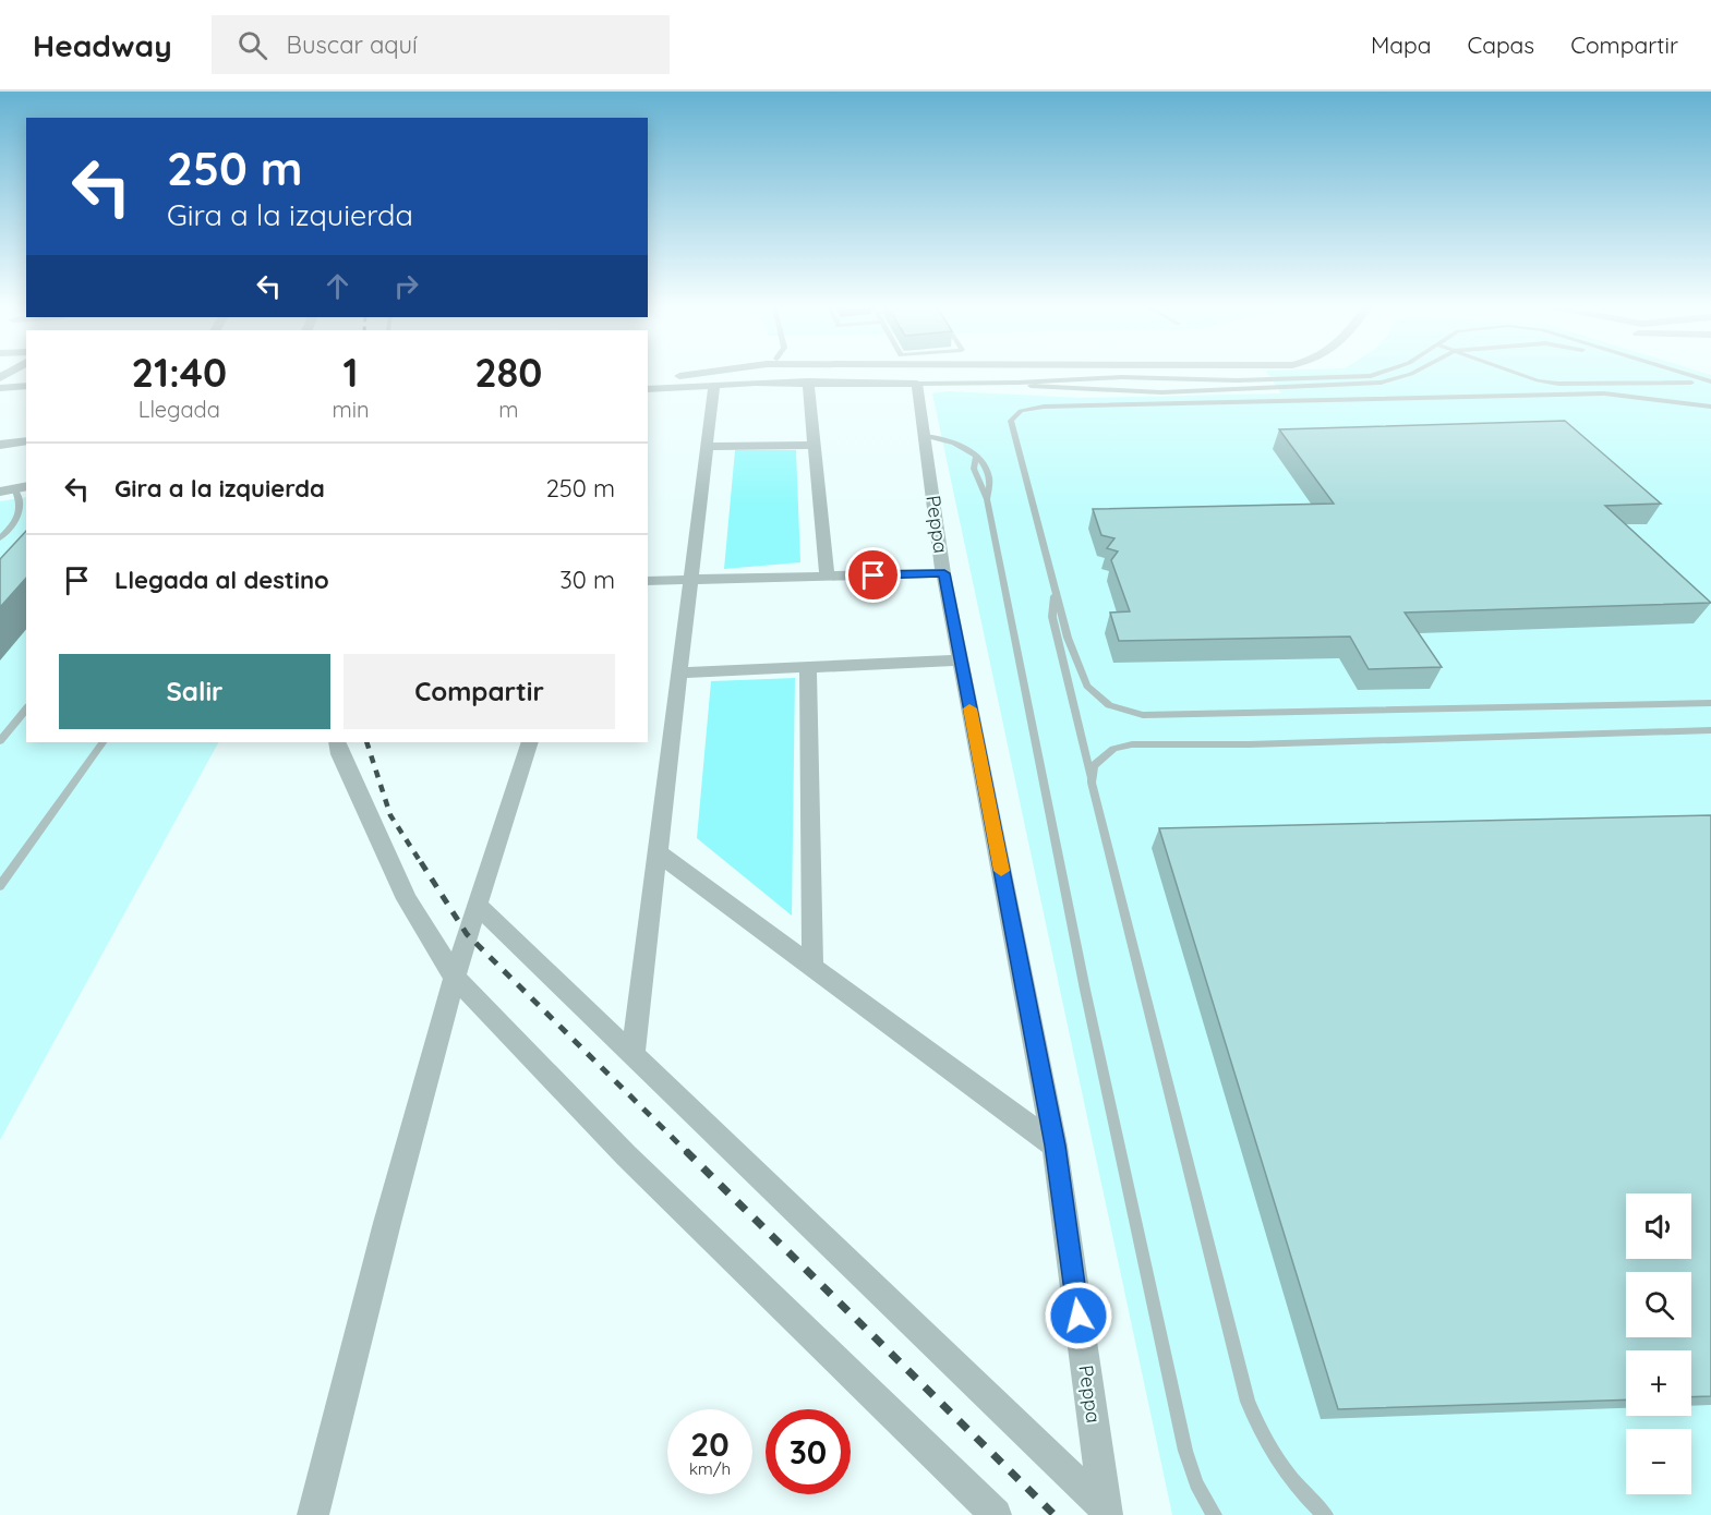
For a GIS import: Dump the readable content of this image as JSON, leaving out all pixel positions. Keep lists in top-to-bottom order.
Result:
{
  "streets": {
    "street": ["Peppa"]
  },
  "page": {
    "header": "Headway",
    "search": "Buscar aquí",
    "nav": ["Mapa", "Capas", "Compartir"],
    "turn": ["250 m", "Gira a la izquierda"],
    "eta": [
      "21:40",
      "Llegada",
      "1",
      "min",
      "280",
      "m"
    ],
    "list": [
      {
        "name": "Gira a la izquierda",
        "value": "250 m"
      },
      {
        "name": "Llegada al destino",
        "value": "30 m"
      }
    ],
    "buttons": ["Salir", "Compartir"],
    "map_buttons": ["+", "−"],
    "speed": "20 km/h",
    "limit": "30"
  }
}
